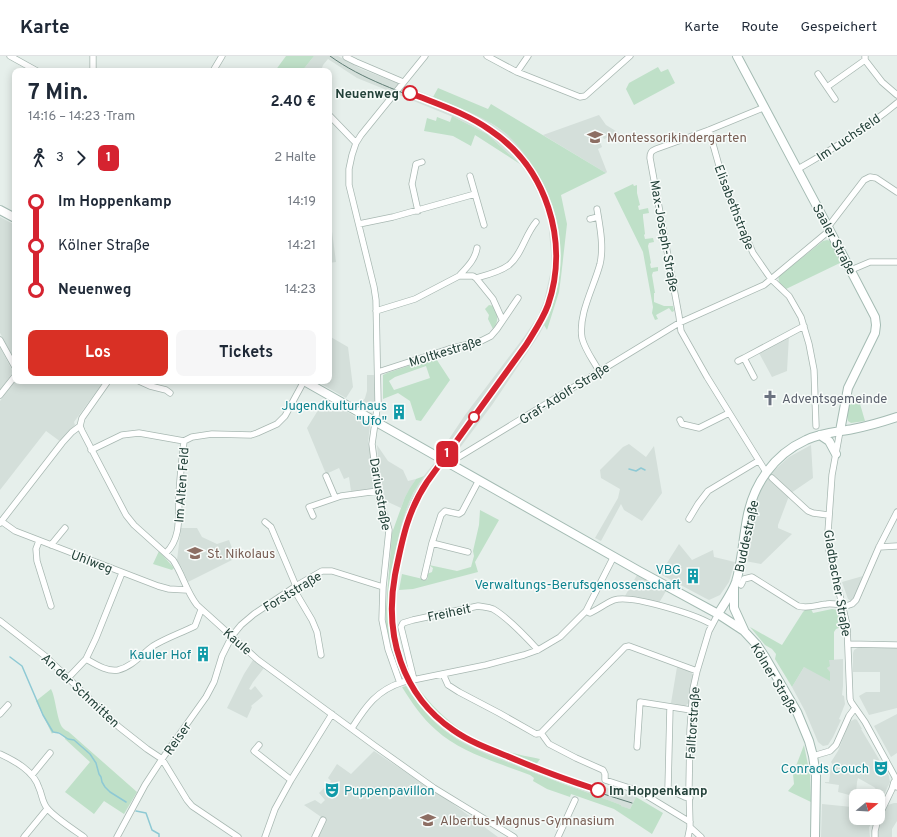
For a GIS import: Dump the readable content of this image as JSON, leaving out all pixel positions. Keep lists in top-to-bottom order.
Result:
{
  "streets": {
    "main road": ["Saaler Straße", "Buddestraße", "Kölner Straße"],
    "street": [
      "Im Luchsfeld",
      "Elisabethstraße",
      "Max-Joseph-Straße",
      "Moltkestraße",
      "Graf-Adolf-Straße",
      "Im Alten Feld",
      "Dariusstraße",
      "Uhlweg",
      "Gladbacher Straße",
      "Forststraße",
      "Freiheit",
      "Kaule",
      "An der Schmitten",
      "Falltorstraße",
      "Reiser"
    ]
  },
  "crossings": [
    ["Im Luchsfeld", "Saaler Straße"],
    ["Elisabethstraße", "Max-Joseph-Straße"],
    ["Elisabethstraße", "Graf-Adolf-Straße"],
    ["Max-Joseph-Straße", "Graf-Adolf-Straße"],
    ["Max-Joseph-Straße", "Buddestraße"],
    ["Saaler Straße", "Graf-Adolf-Straße"],
    ["Saaler Straße", "Buddestraße"],
    ["Saaler Straße", "Gladbacher Straße"],
    ["Graf-Adolf-Straße", "Kölner Straße"],
    ["Im Alten Feld", "Kaule"],
    ["Dariusstraße", "Forststraße"],
    ["Dariusstraße", "Kölner Straße"],
    ["Buddestraße", "Gladbacher Straße"],
    ["Buddestraße", "Kölner Straße"],
    ["Buddestraße", "Falltorstraße"],
    ["Uhlweg", "Kaule"],
    ["Forststraße", "Kaule"],
    ["Forststraße", "Reiser"],
    ["Kaule", "Reiser"],
    ["Kölner Straße", "Falltorstraße"],
    ["An der Schmitten", "Reiser"]
  ],
  "places": {
    "other": ["Neuenweg", "Im Hoppenkamp"],
    "school or university": ["Montessorikindergarten", "St. Nikolaus", "Albertus-Magnus-Gymnasium"],
    "church": ["Adventsgemeinde"],
    "building": ["Jugendkulturhaus \"Ufo\"", "VBG Verwaltungs-Berufsgenossenschaft", "Kauler Hof"],
    "theatre": ["Conrads Couch", "Puppenpavillon"]
  },
  "lines": ["tram line 1"],
  "north": "right",
  "page": {
    "header": "Karte",
    "nav": ["Karte", "Route", "Gespeichert"],
    "on_map": "1",
    "heading": ["7 Min.", "14:16 – 14:23 · Tram", "2.40 €"],
    "legs": ["3", "1", "2 Halte"],
    "list": [
      {
        "name": "Im Hoppenkamp",
        "value": "14:19"
      },
      {
        "name": "Kölner Straße",
        "value": "14:21"
      },
      {
        "name": "Neuenweg",
        "value": "14:23"
      }
    ],
    "buttons": ["Los", "Tickets"]
  }
}
